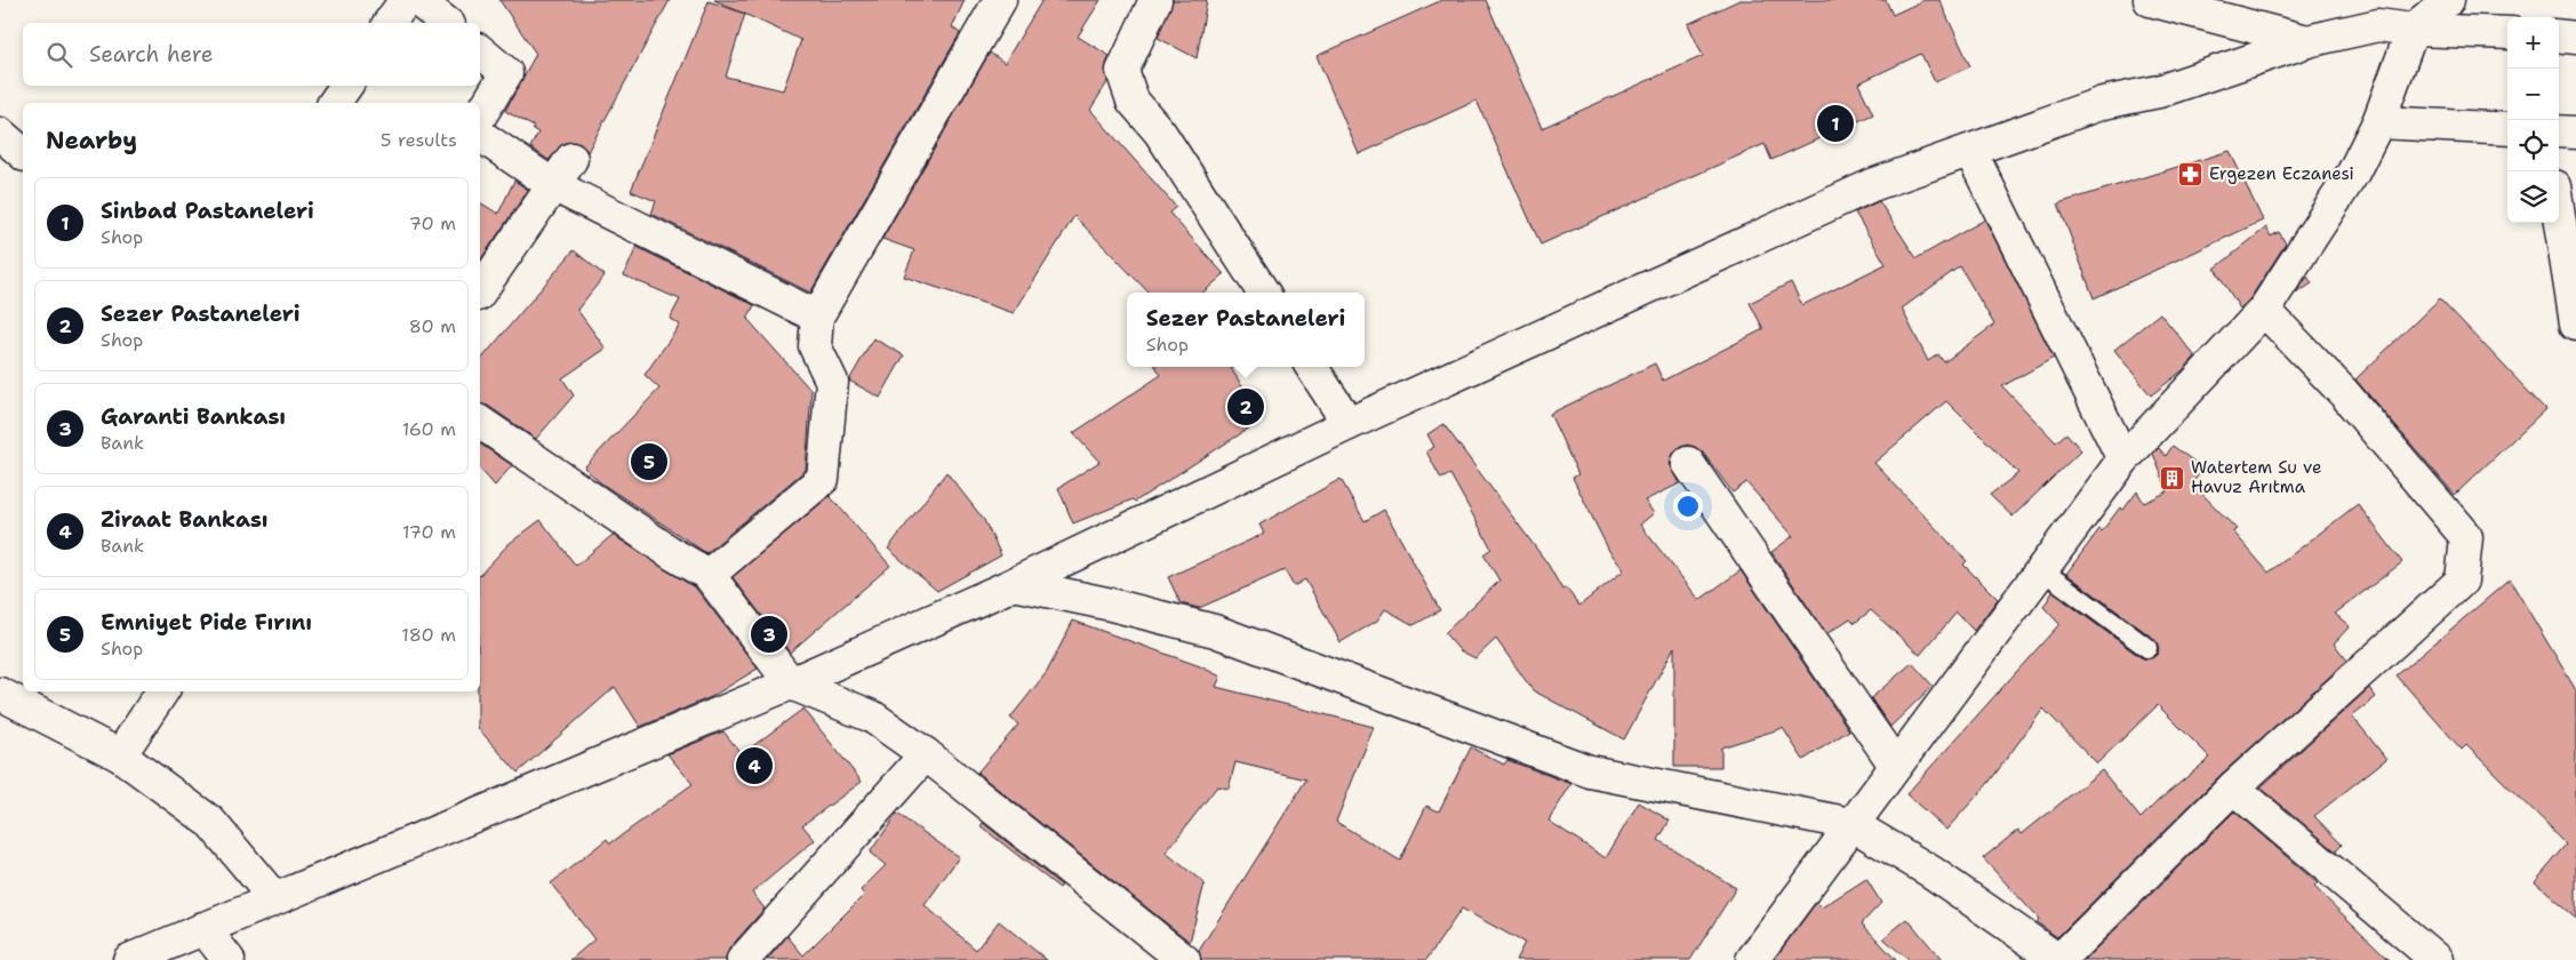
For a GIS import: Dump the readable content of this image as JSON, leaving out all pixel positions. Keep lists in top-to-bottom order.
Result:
{
  "places": {
    "pharmacy": ["Ergezen Eczanesi"],
    "building": ["Watertem Su ve Havuz Arıtma"]
  },
  "page": {
    "map_buttons": ["+", "−"],
    "search": "Search here",
    "pins": [
      "1",
      "2",
      "5",
      "3",
      "4"
    ],
    "heading": ["Nearby", "5 results"],
    "list": [
      {
        "mark": "1",
        "name": "Sinbad Pastaneleri",
        "note": "Shop",
        "value": "70 m"
      },
      {
        "mark": "2",
        "name": "Sezer Pastaneleri",
        "note": "Shop",
        "value": "80 m"
      },
      {
        "mark": "3",
        "name": "Garanti Bankası",
        "note": "Bank",
        "value": "160 m"
      },
      {
        "mark": "4",
        "name": "Ziraat Bankası",
        "note": "Bank",
        "value": "170 m"
      },
      {
        "mark": "5",
        "name": "Emniyet Pide Fırını",
        "note": "Shop",
        "value": "180 m"
      }
    ],
    "popup": ["Sezer Pastaneleri", "Shop"]
  }
}
